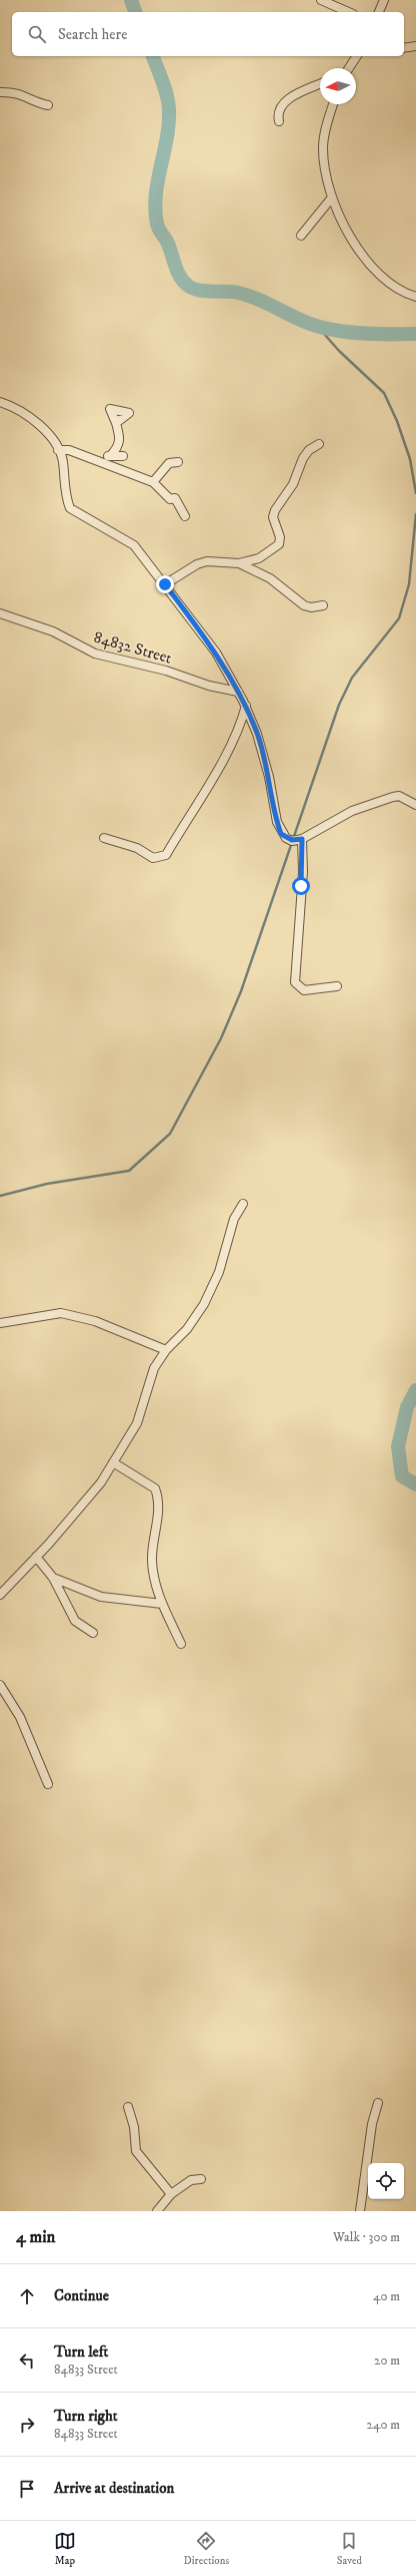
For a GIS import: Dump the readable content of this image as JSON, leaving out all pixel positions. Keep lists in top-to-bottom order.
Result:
{
  "streets": {
    "street": ["84832 Street"]
  },
  "north": "left",
  "page": {
    "search": "Search here",
    "heading": ["4 min", "Walk · 300 m"],
    "list": [
      ["Continue", "40 m"],
      ["Turn left", "84833 Street", "20 m"],
      ["Turn right", "84833 Street", "240 m"],
      "Arrive at destination"
    ],
    "nav": ["Map", "Directions", "Saved"]
  }
}
